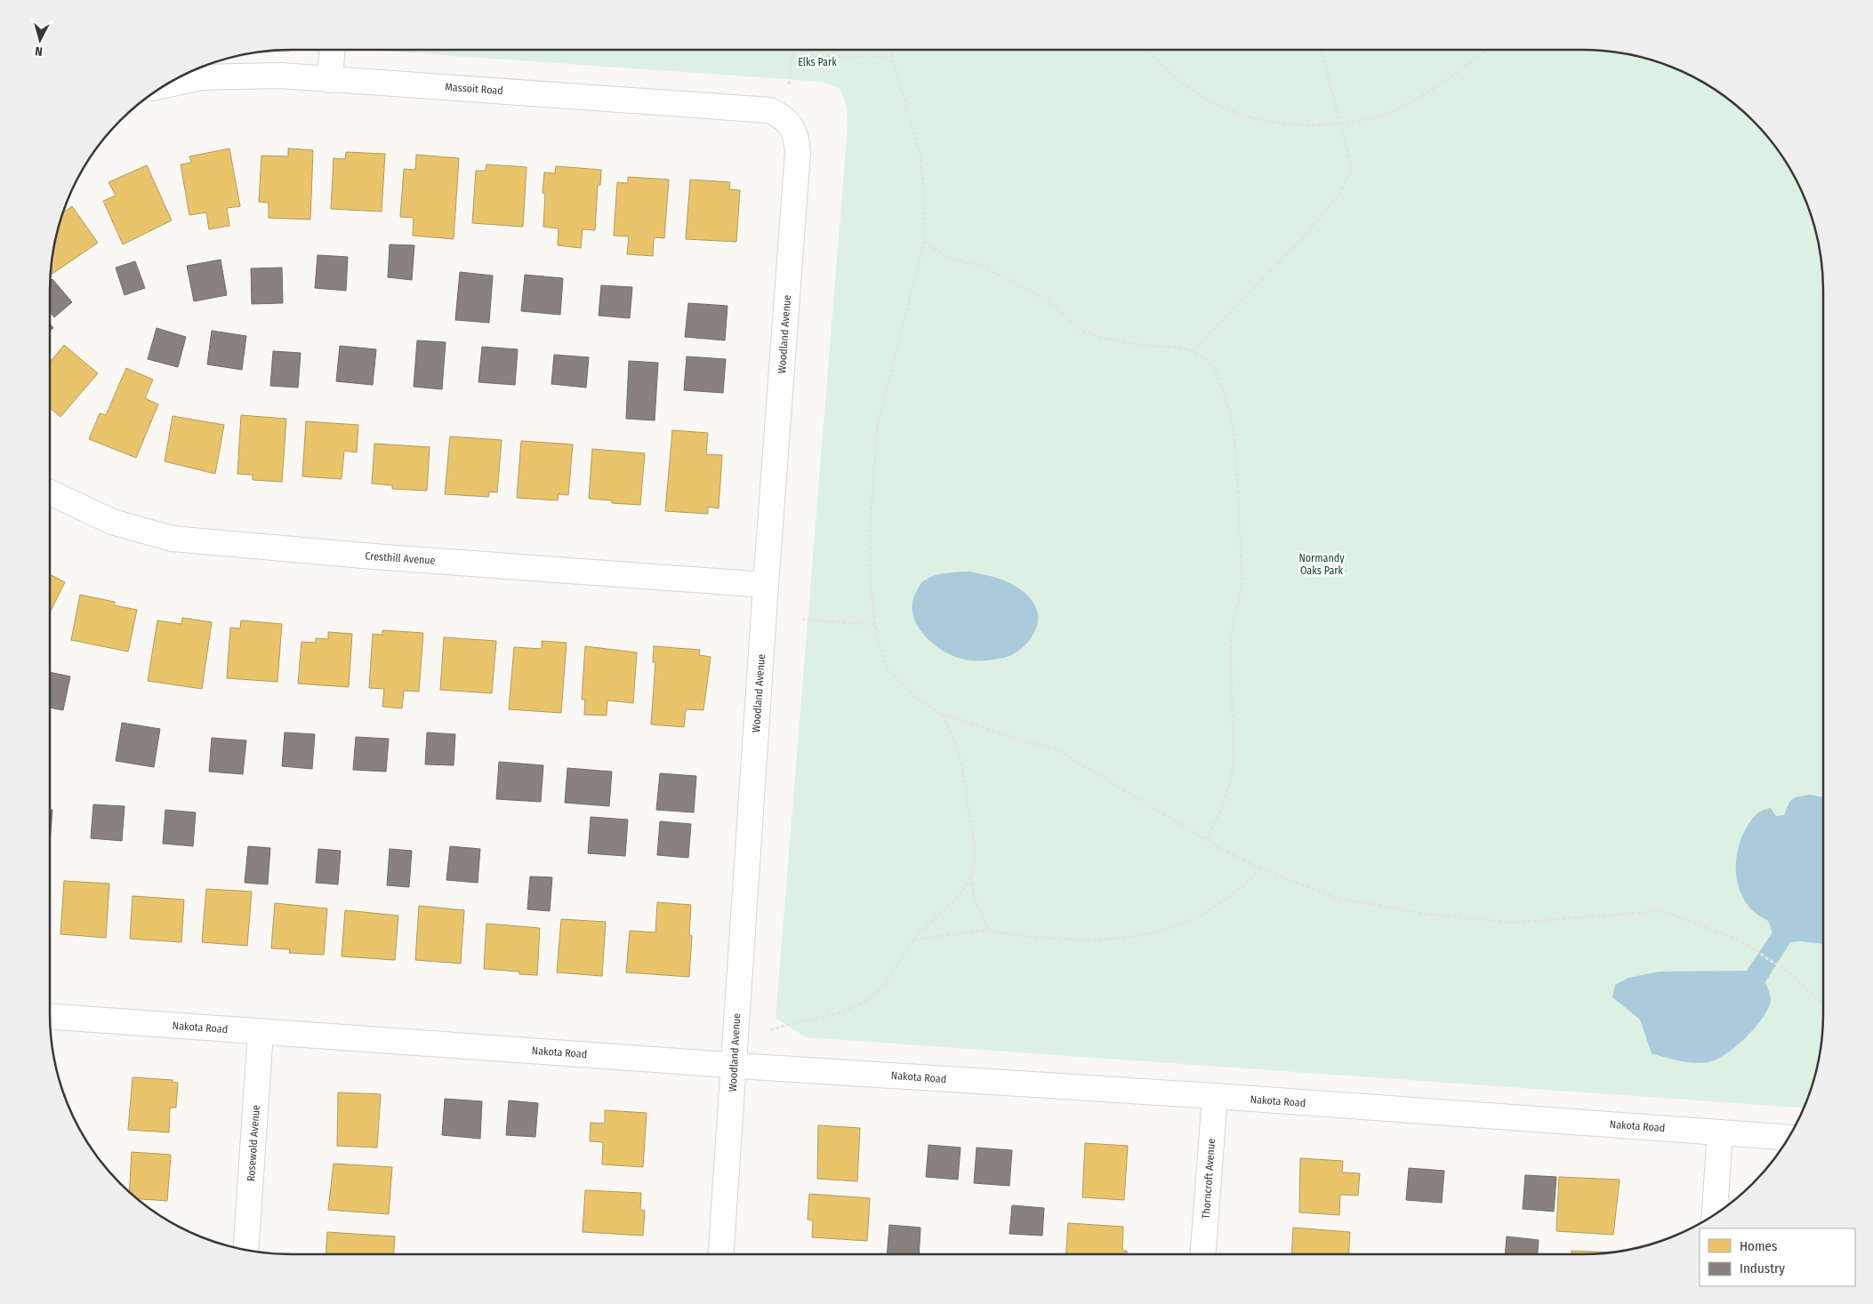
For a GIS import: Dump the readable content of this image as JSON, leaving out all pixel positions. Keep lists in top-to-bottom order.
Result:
{
  "streets": {
    "street": [
      "Massoit Road",
      "Woodland Avenue",
      "Cresthill Avenue",
      "Nakota Road",
      "Rosewold Avenue",
      "Thorncroft Avenue"
    ]
  },
  "crossings": [
    ["Massoit Road", "Woodland Avenue"],
    ["Woodland Avenue", "Cresthill Avenue"],
    ["Woodland Avenue", "Nakota Road"],
    ["Nakota Road", "Rosewold Avenue"],
    ["Nakota Road", "Thorncroft Avenue"]
  ],
  "parks": ["Elks Park", "Normandy Oaks Park"],
  "legend": ["Homes", "Industry"],
  "north": "bottom"
}
